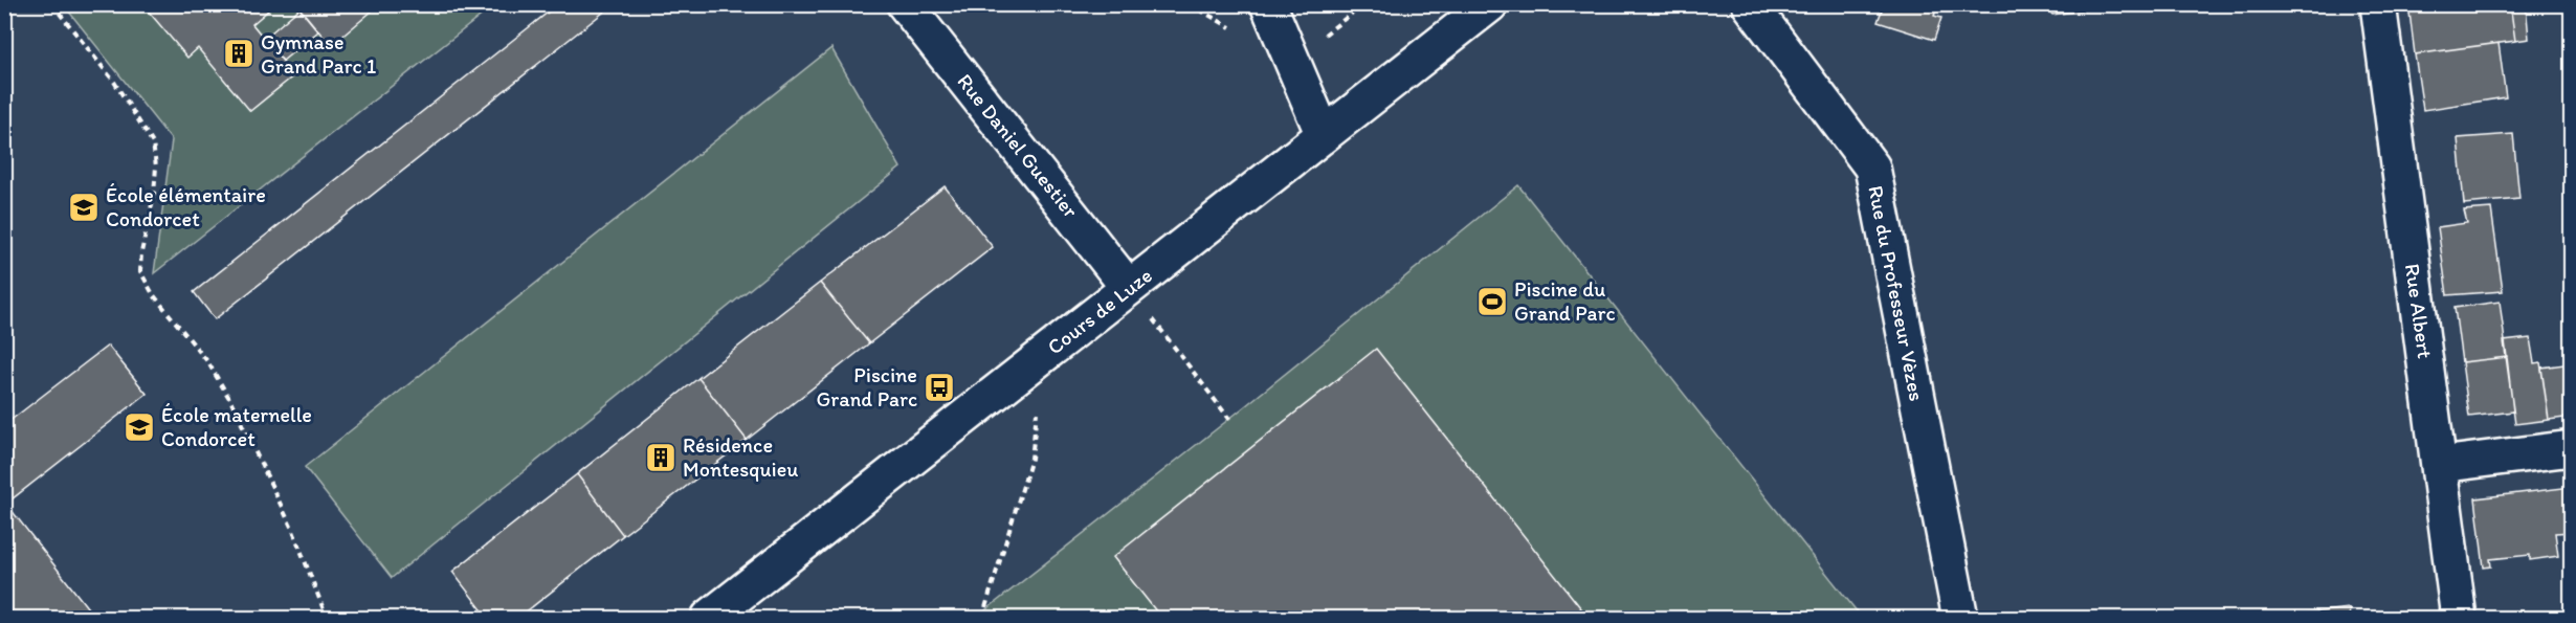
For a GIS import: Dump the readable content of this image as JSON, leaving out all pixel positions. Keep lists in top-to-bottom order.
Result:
{
  "streets": {
    "street": [
      "Rue Daniel Guestier",
      "Rue du Professeur Vèzes",
      "Cours de Luze",
      "Rue Albert"
    ]
  },
  "crossings": [
    ["Rue Daniel Guestier", "Cours de Luze"]
  ],
  "places": {
    "building": ["Gymnase Grand Parc 1", "Résidence Montesquieu"],
    "school or university": ["École élémentaire Condorcet", "École maternelle Condorcet"],
    "sports": ["Piscine du Grand Parc"],
    "bus stop": ["Piscine Grand Parc"]
  }
}
